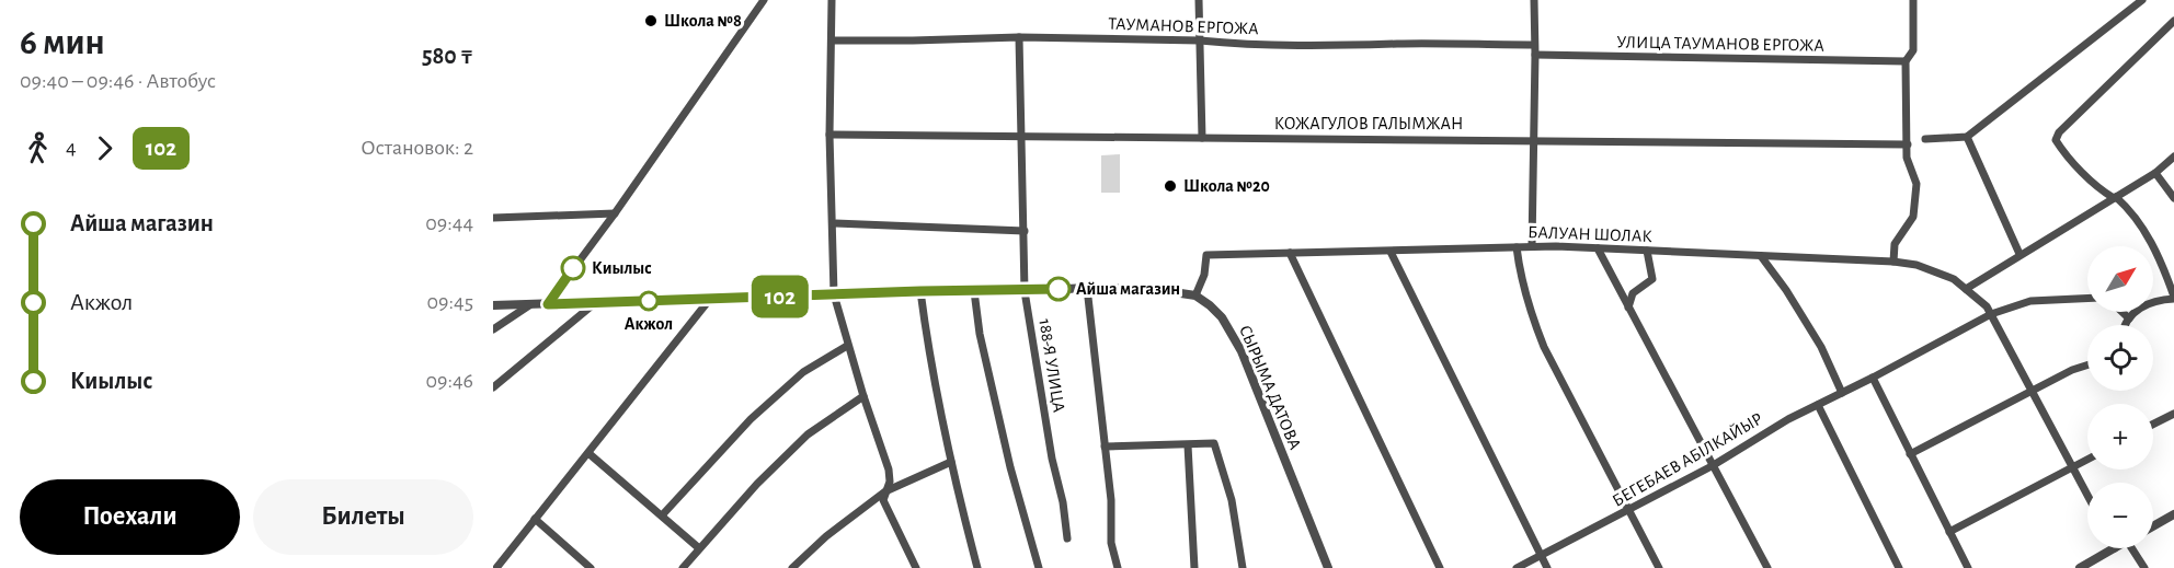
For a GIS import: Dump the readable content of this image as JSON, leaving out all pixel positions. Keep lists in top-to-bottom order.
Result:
{
  "streets": {
    "street": [
      "ТАУМАНОВ ЕРГОЖА",
      "УЛИЦА ТАУМАНОВ ЕРГОЖА",
      "КОЖАГУЛОВ ГАЛЫМЖАН",
      "БАЛУАН ШОЛАК",
      "188-Я УЛИЦА",
      "СЫРЫМА ДАТОВА",
      "БЕГЕБАЕВ АБІЛКАЙЫР"
    ]
  },
  "crossings": [
    ["ТАУМАНОВ ЕРГОЖА", "188-Я УЛИЦА"],
    ["КОЖАГУЛОВ ГАЛЫМЖАН", "188-Я УЛИЦА"],
    ["БАЛУАН ШОЛАК", "СЫРЫМА ДАТОВА"],
    ["БАЛУАН ШОЛАК", "БЕГЕБАЕВ АБІЛКАЙЫР"]
  ],
  "places": [
    "Школа №8",
    "Школа №20",
    "Киылыс",
    "Айша магазин",
    "Акжол"
  ],
  "lines": ["bus line 102"],
  "north": "top right",
  "page": {
    "heading": ["6 мин", "09:40 – 09:46 · Автобус", "580 ₸"],
    "on_map": "102",
    "legs": ["4", "102", "Остановок: 2"],
    "list": [
      {
        "name": "Айша магазин",
        "value": "09:44"
      },
      {
        "name": "Акжол",
        "value": "09:45"
      },
      {
        "name": "Киылыс",
        "value": "09:46"
      }
    ],
    "map_buttons": ["+", "−"],
    "buttons": ["Поехали", "Билеты"]
  }
}
